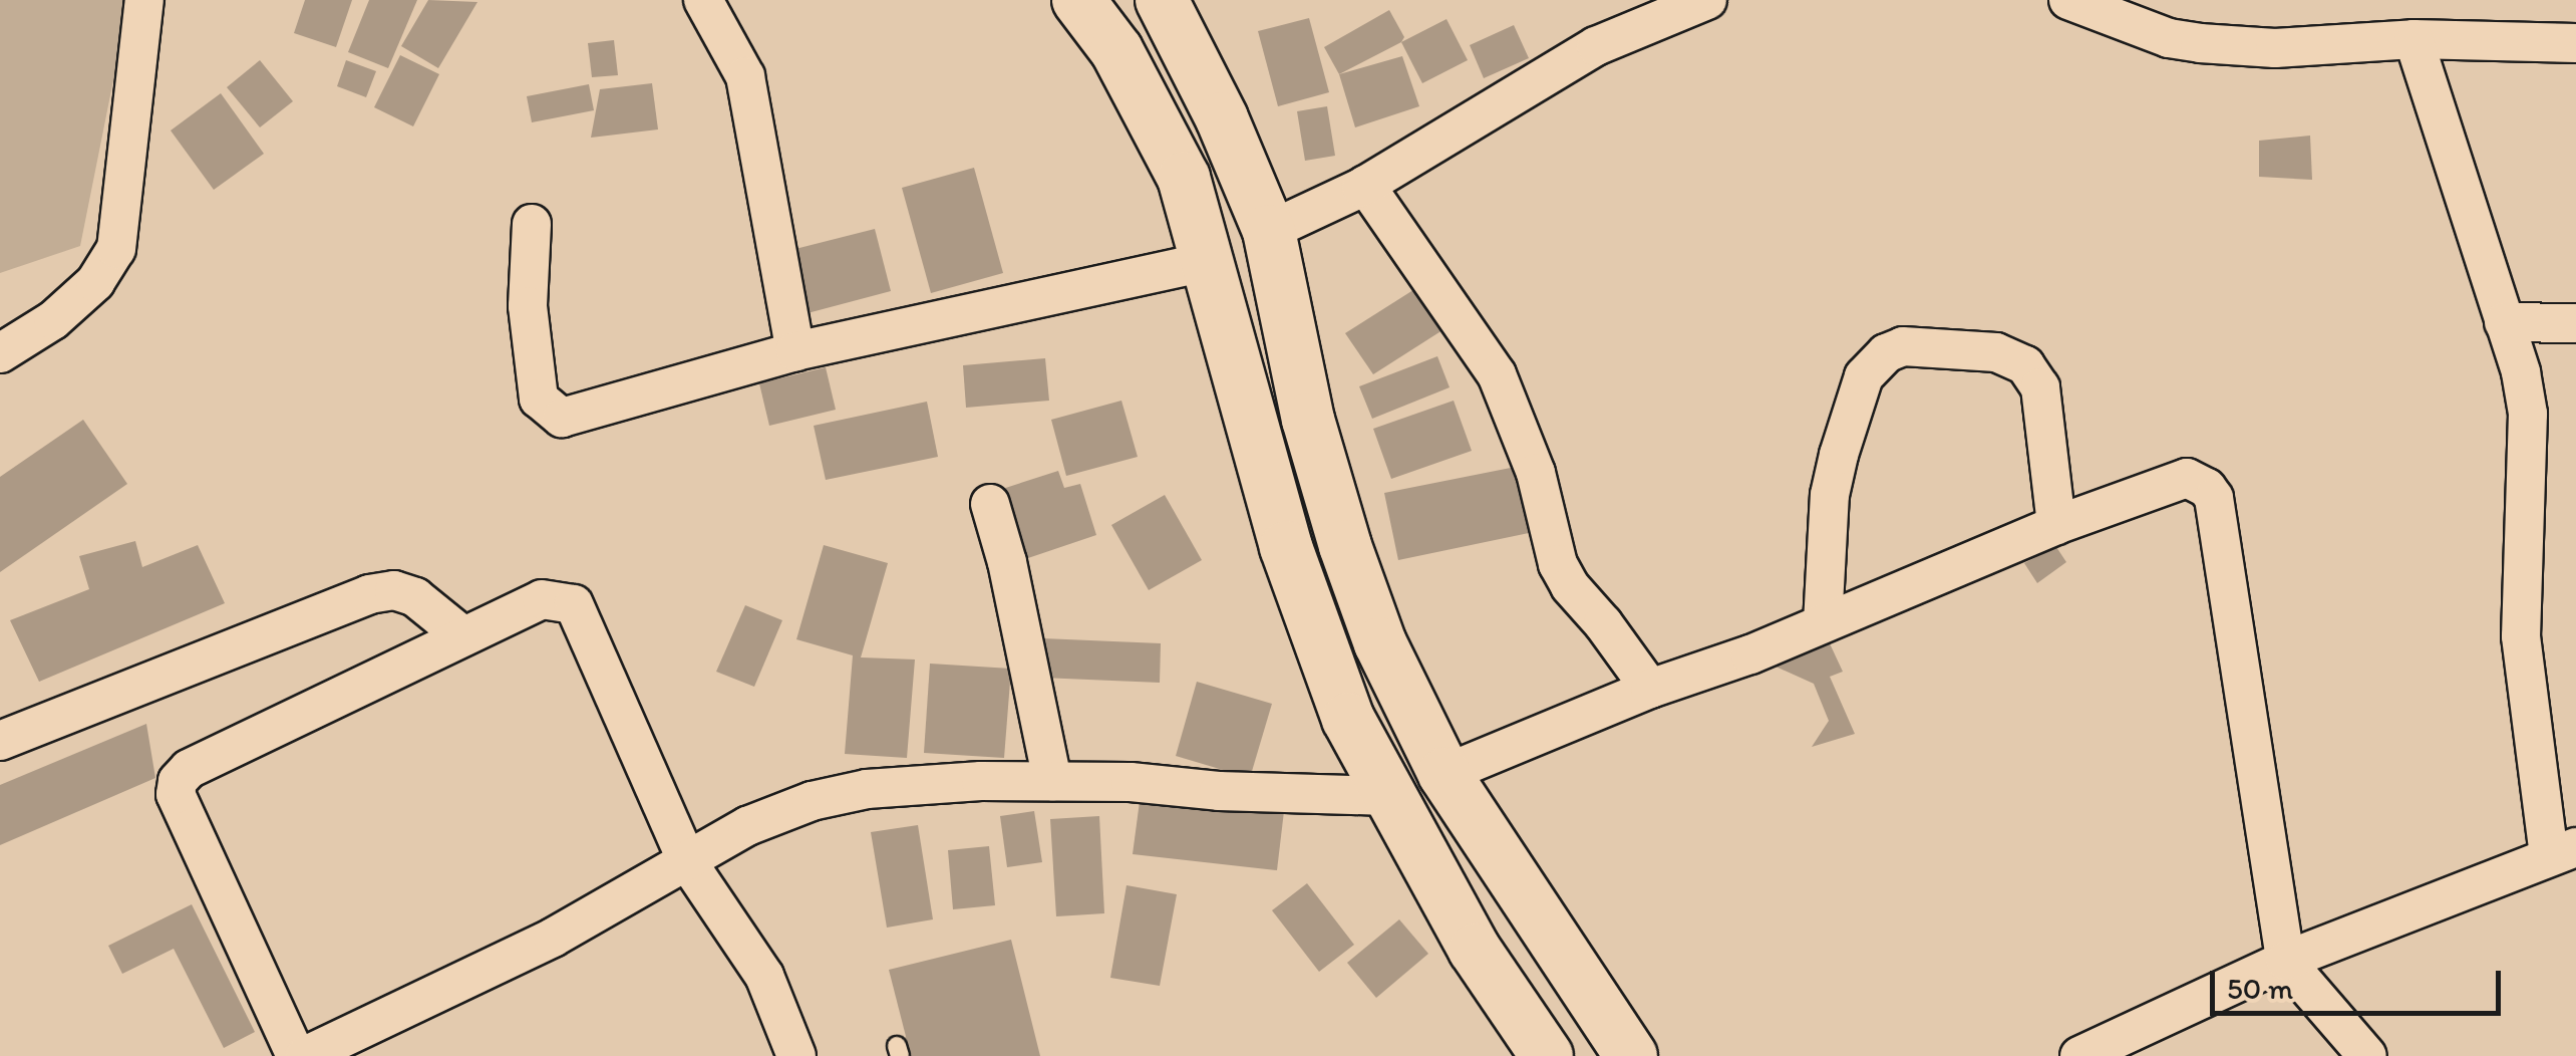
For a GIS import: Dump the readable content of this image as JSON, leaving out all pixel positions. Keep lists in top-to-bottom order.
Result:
{
  "scale_bar": "50 m"
}
